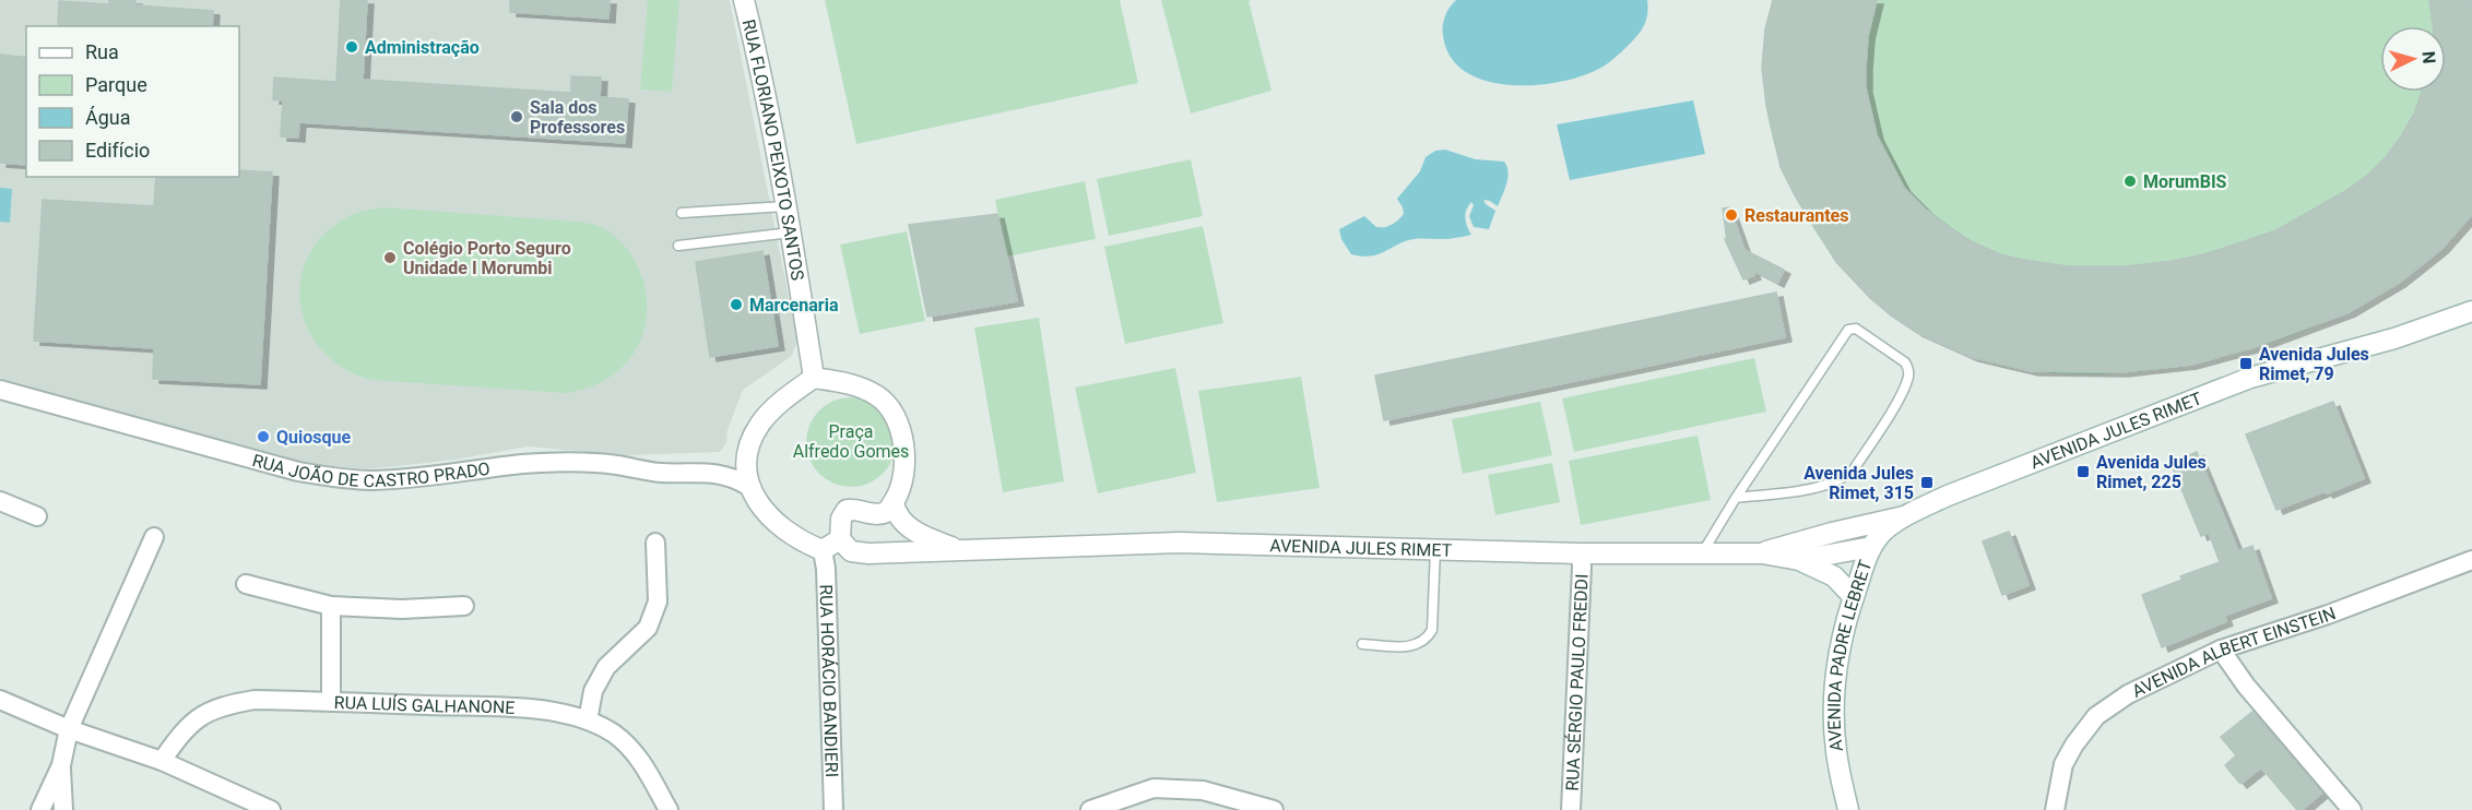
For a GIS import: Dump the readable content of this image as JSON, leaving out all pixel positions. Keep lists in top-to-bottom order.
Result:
{
  "streets": {
    "street": [
      "RUA FLORIANO PEIXOTO SANTOS",
      "AVENIDA JULES RIMET",
      "RUA JOÃO DE CASTRO PRADO",
      "AVENIDA ALBERT EINSTEIN",
      "AVENIDA PADRE LEBRET",
      "RUA HORÁCIO BANDIERI",
      "RUA SÉRGIO PAULO FREDDI",
      "RUA LUÍS GALHANONE"
    ]
  },
  "crossings": [
    ["RUA FLORIANO PEIXOTO SANTOS", "AVENIDA JULES RIMET"],
    ["RUA FLORIANO PEIXOTO SANTOS", "RUA JOÃO DE CASTRO PRADO"],
    ["RUA FLORIANO PEIXOTO SANTOS", "RUA HORÁCIO BANDIERI"],
    ["AVENIDA JULES RIMET", "RUA JOÃO DE CASTRO PRADO"],
    ["AVENIDA JULES RIMET", "AVENIDA PADRE LEBRET"],
    ["AVENIDA JULES RIMET", "RUA HORÁCIO BANDIERI"],
    ["AVENIDA JULES RIMET", "RUA SÉRGIO PAULO FREDDI"],
    ["RUA JOÃO DE CASTRO PRADO", "RUA HORÁCIO BANDIERI"]
  ],
  "parks": ["Praça Alfredo Gomes"],
  "places": {
    "other": [
      "Administração",
      "Sala dos Professores",
      "MorumBIS",
      "Restaurantes",
      "Colégio Porto Seguro Unidade I Morumbi",
      "Marcenaria",
      "Quiosque"
    ],
    "transit": ["Avenida Jules Rimet, 79", "Avenida Jules Rimet, 225", "Avenida Jules Rimet, 315"]
  },
  "legend": [
    "Rua",
    "Parque",
    "Água",
    "Edifício"
  ],
  "north": "right"
}
